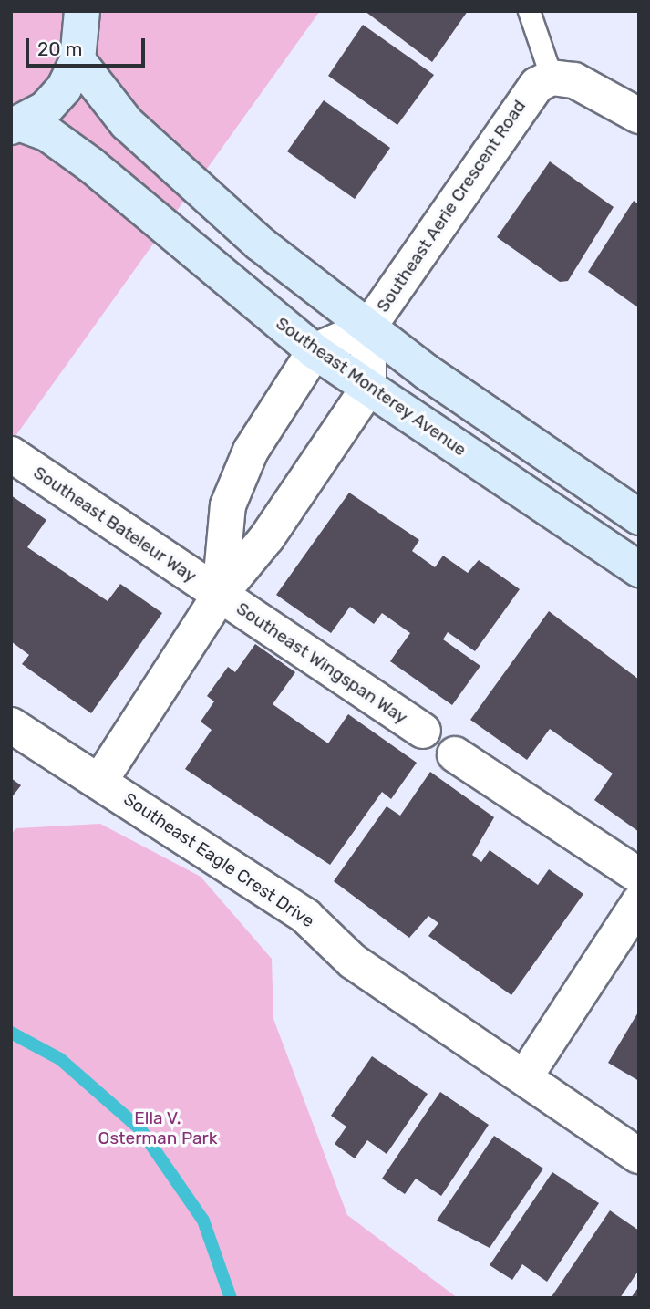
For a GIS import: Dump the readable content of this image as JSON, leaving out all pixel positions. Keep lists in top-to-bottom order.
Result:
{
  "streets": {
    "street": [
      "Southeast Aerie Crescent Road",
      "Southeast Monterey Avenue",
      "Southeast Bateleur Way",
      "Southeast Wingspan Way",
      "Southeast Eagle Crest Drive"
    ]
  },
  "crossings": [
    ["Southeast Bateleur Way", "Southeast Wingspan Way"]
  ],
  "parks": ["Ella V. Osterman Park"],
  "scale_bar": "20 m"
}
